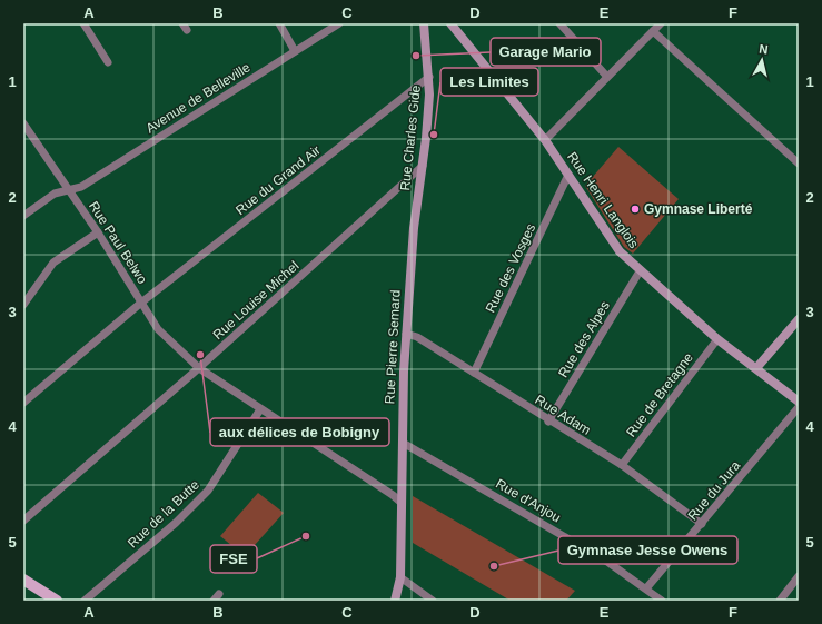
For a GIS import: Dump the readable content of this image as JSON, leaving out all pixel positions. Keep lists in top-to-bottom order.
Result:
{
  "streets": {
    "street": [
      "Avenue de Belleville",
      "Rue Charles Gide",
      "Rue du Grand Air",
      "Rue Henri Langlois",
      "Rue Paul Belwo",
      "Rue des Vosges",
      "Rue Louise Michel",
      "Rue des Alpes",
      "Rue Pierre Semard",
      "Rue de Bretagne",
      "Rue Adam",
      "Rue du Jura",
      "Rue d'Anjou",
      "Rue de la Butte"
    ]
  },
  "crossings": [
    ["Avenue de Belleville", "Rue Paul Belwo"],
    ["Rue Charles Gide", "Rue du Grand Air"],
    ["Rue Charles Gide", "Rue Louise Michel"],
    ["Rue Charles Gide", "Rue Pierre Semard"],
    ["Rue du Grand Air", "Rue Paul Belwo"],
    ["Rue Henri Langlois", "Rue des Vosges"],
    ["Rue Henri Langlois", "Rue des Alpes"],
    ["Rue Henri Langlois", "Rue de Bretagne"],
    ["Rue Paul Belwo", "Rue Louise Michel"],
    ["Rue Paul Belwo", "Rue Pierre Semard"],
    ["Rue Paul Belwo", "Rue de la Butte"],
    ["Rue des Vosges", "Rue Adam"],
    ["Rue des Alpes", "Rue Adam"],
    ["Rue Pierre Semard", "Rue Adam"],
    ["Rue Pierre Semard", "Rue d'Anjou"],
    ["Rue de Bretagne", "Rue Adam"],
    ["Rue Adam", "Rue du Jura"],
    ["Rue du Jura", "Rue d'Anjou"]
  ],
  "places": [
    "Garage Mario",
    "Les Limites",
    "Gymnase Liberté",
    "aux délices de Bobigny",
    "FSE",
    "Gymnase Jesse Owens"
  ],
  "north": "top",
  "grid": {
    "columns": [
      "A",
      "B",
      "C",
      "D",
      "E",
      "F"
    ],
    "rows": [
      "1",
      "2",
      "3",
      "4",
      "5"
    ]
  }
}
